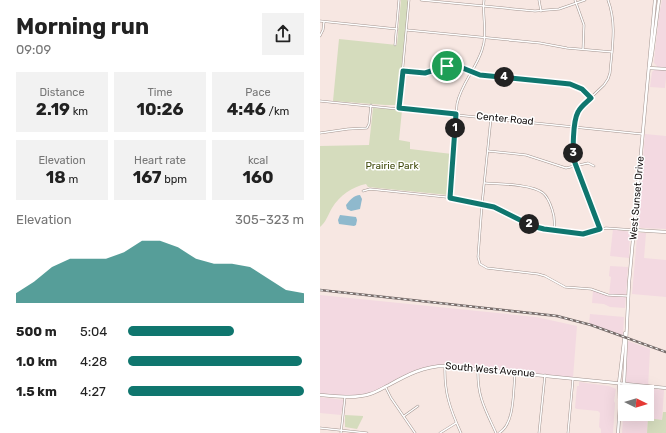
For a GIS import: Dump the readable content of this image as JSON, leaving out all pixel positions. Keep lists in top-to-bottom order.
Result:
{
  "streets": {
    "main road": ["West Sunset Drive", "South West Avenue"],
    "street": ["Center Road"]
  },
  "crossings": [
    ["Center Road", "West Sunset Drive"],
    ["West Sunset Drive", "South West Avenue"]
  ],
  "parks": ["Prairie Park"],
  "north": "right",
  "page": {
    "heading": ["Morning run", "09:09"],
    "pins": [
      "4",
      "1",
      "3",
      "2"
    ],
    "stats": [
      ["Distance", "2.19 km"],
      ["Time", "10:26"],
      ["Pace", "4:46 /km"],
      ["Elevation", "18 m"],
      ["Heart rate", "167 bpm"],
      ["kcal", "160"]
    ],
    "chart": ["Elevation", "305–323 m"],
    "list": [
      {
        "name": "500 m",
        "note": "5:04"
      },
      {
        "name": "1.0 km",
        "note": "4:28"
      },
      {
        "name": "1.5 km",
        "note": "4:27"
      }
    ]
  }
}
